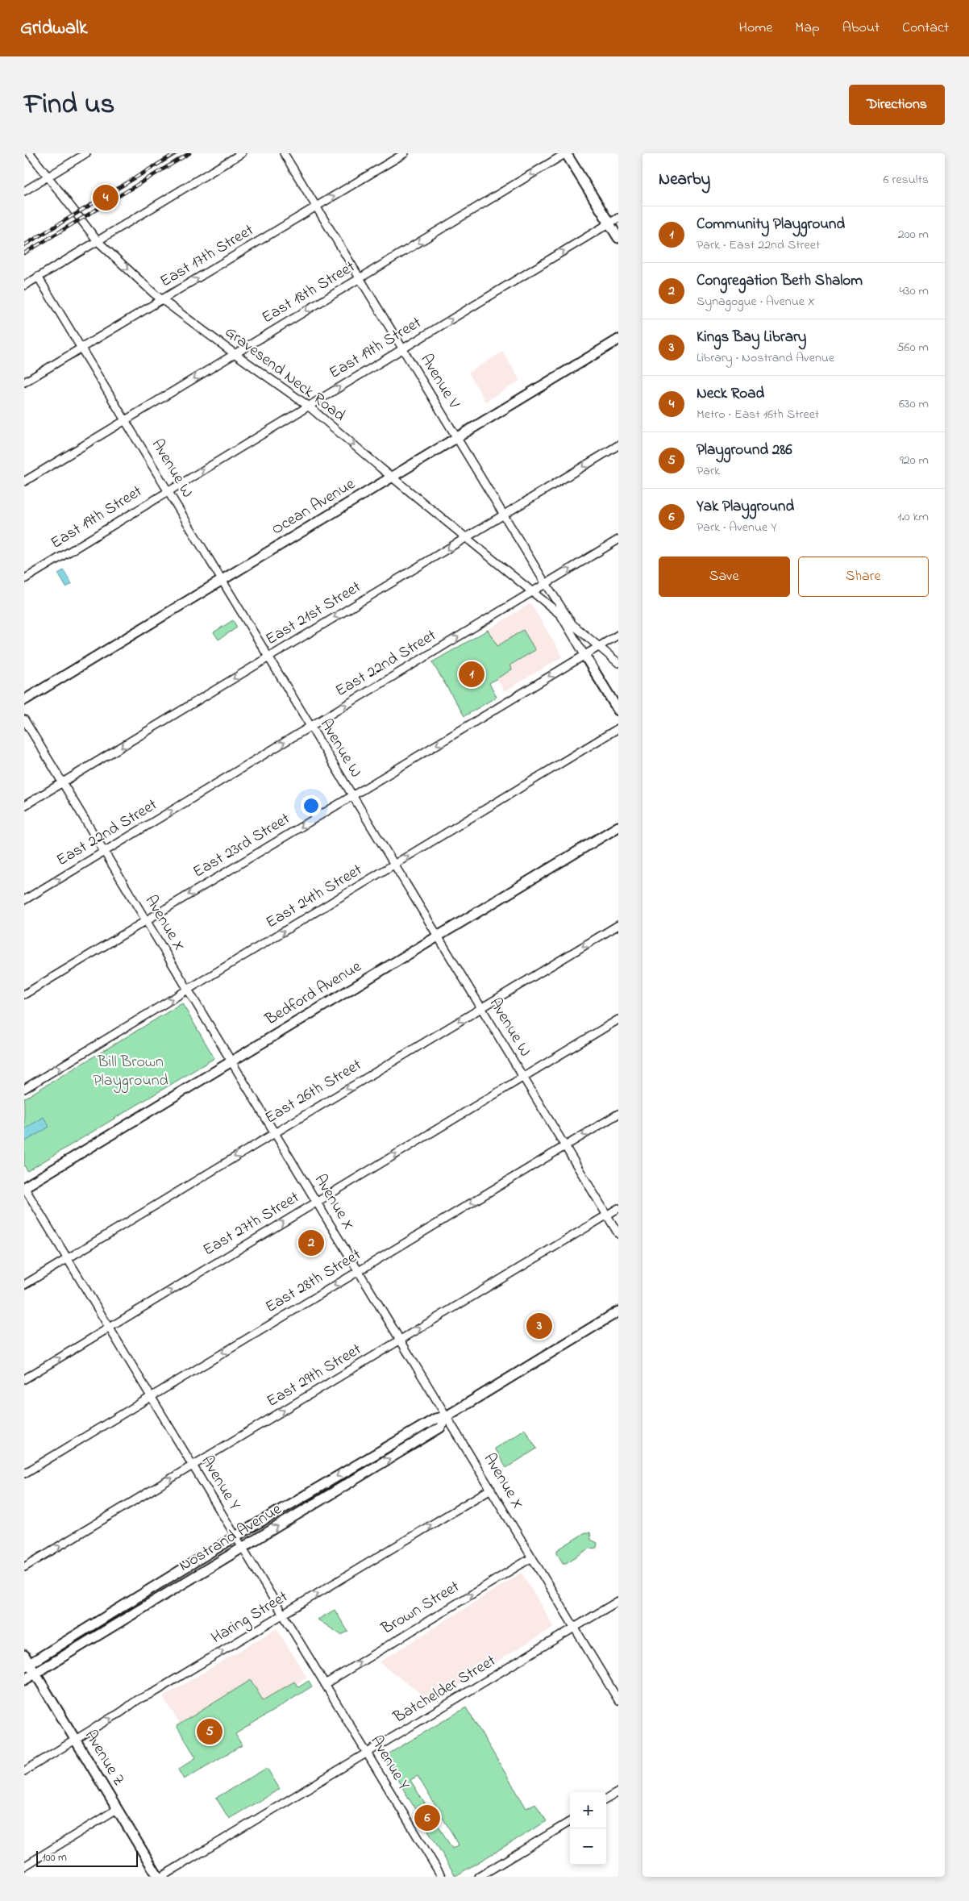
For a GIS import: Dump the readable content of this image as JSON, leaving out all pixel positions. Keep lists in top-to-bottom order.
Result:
{
  "streets": {
    "main road": [
      "Ocean Avenue",
      "Bedford Avenue",
      "Nostrand Avenue",
      "Avenue Z"
    ],
    "street": [
      "East 17th Street",
      "East 18th Street",
      "East 19th Street",
      "Gravesend Neck Road",
      "Avenue V",
      "Avenue W",
      "East 21st Street",
      "East 22nd Street",
      "East 23rd Street",
      "East 24th Street",
      "Avenue X",
      "East 26th Street",
      "East 27th Street",
      "East 28th Street",
      "East 29th Street",
      "Avenue Y",
      "Brown Street",
      "Haring Street",
      "Batchelder Street"
    ]
  },
  "crossings": [
    ["East 17th Street", "Gravesend Neck Road"],
    ["East 17th Street", "Avenue V"],
    ["East 17th Street", "Avenue W"],
    ["East 18th Street", "Gravesend Neck Road"],
    ["East 18th Street", "Avenue V"],
    ["East 18th Street", "Avenue W"],
    ["East 19th Street", "Gravesend Neck Road"],
    ["East 19th Street", "Avenue V"],
    ["East 19th Street", "Avenue W"],
    ["Gravesend Neck Road", "Ocean Avenue"],
    ["Gravesend Neck Road", "East 21st Street"],
    ["Gravesend Neck Road", "East 22nd Street"],
    ["Gravesend Neck Road", "East 23rd Street"],
    ["Avenue V", "Ocean Avenue"],
    ["Avenue V", "East 21st Street"],
    ["Avenue V", "East 22nd Street"],
    ["Avenue V", "East 23rd Street"],
    ["Avenue W", "Ocean Avenue"],
    ["Avenue W", "East 21st Street"],
    ["Avenue W", "East 22nd Street"],
    ["Avenue W", "East 23rd Street"],
    ["Avenue W", "East 24th Street"],
    ["Avenue W", "Bedford Avenue"],
    ["Avenue W", "East 26th Street"],
    ["Avenue W", "East 27th Street"],
    ["Avenue W", "East 28th Street"],
    ["Avenue W", "East 29th Street"],
    ["East 21st Street", "Avenue X"],
    ["East 22nd Street", "Avenue X"],
    ["East 23rd Street", "Avenue X"],
    ["East 24th Street", "Avenue X"],
    ["Avenue X", "Bedford Avenue"],
    ["Avenue X", "East 26th Street"],
    ["Avenue X", "East 27th Street"],
    ["Avenue X", "East 28th Street"],
    ["Avenue X", "East 29th Street"],
    ["Avenue X", "Nostrand Avenue"],
    ["Avenue X", "Brown Street"],
    ["Avenue X", "Haring Street"],
    ["Avenue X", "Batchelder Street"],
    ["Bedford Avenue", "Avenue Y"],
    ["East 26th Street", "Avenue Y"],
    ["East 27th Street", "Avenue Y"],
    ["East 28th Street", "Avenue Y"],
    ["East 29th Street", "Avenue Y"],
    ["Avenue Y", "Nostrand Avenue"],
    ["Avenue Y", "Brown Street"],
    ["Avenue Y", "Haring Street"],
    ["Avenue Y", "Batchelder Street"],
    ["Nostrand Avenue", "Avenue Z"],
    ["Haring Street", "Avenue Z"]
  ],
  "one_way": [
    "East 17th Street",
    "East 18th Street",
    "East 19th Street",
    "East 21st Street",
    "East 22nd Street",
    "East 23rd Street",
    "East 24th Street",
    "East 26th Street",
    "East 27th Street",
    "East 28th Street",
    "East 29th Street",
    "Brown Street",
    "Haring Street"
  ],
  "parks": ["Bill Brown Playground"],
  "scale_bar": "100 m",
  "page": {
    "header": "Gridwalk",
    "nav": [
      "Home",
      "Map",
      "About",
      "Contact"
    ],
    "title": "Find us",
    "buttons": [
      "Directions",
      ["Save", "Share"]
    ],
    "heading": ["Nearby", "6 results"],
    "pins": [
      "4",
      "1",
      "2",
      "3",
      "5",
      "6"
    ],
    "list": [
      {
        "mark": "1",
        "name": "Community Playground",
        "note": "Park · East 22nd Street",
        "value": "200 m"
      },
      {
        "mark": "2",
        "name": "Congregation Beth Shalom",
        "note": "Synagogue · Avenue X",
        "value": "430 m"
      },
      {
        "mark": "3",
        "name": "Kings Bay Library",
        "note": "Library · Nostrand Avenue",
        "value": "560 m"
      },
      {
        "mark": "4",
        "name": "Neck Road",
        "note": "Metro · East 16th Street",
        "value": "630 m"
      },
      {
        "mark": "5",
        "name": "Playground 286",
        "note": "Park",
        "value": "920 m"
      },
      {
        "mark": "6",
        "name": "Yak Playground",
        "note": "Park · Avenue Y",
        "value": "1.0 km"
      }
    ],
    "map_buttons": ["+", "−"],
    "scale": "100 m"
  }
}
